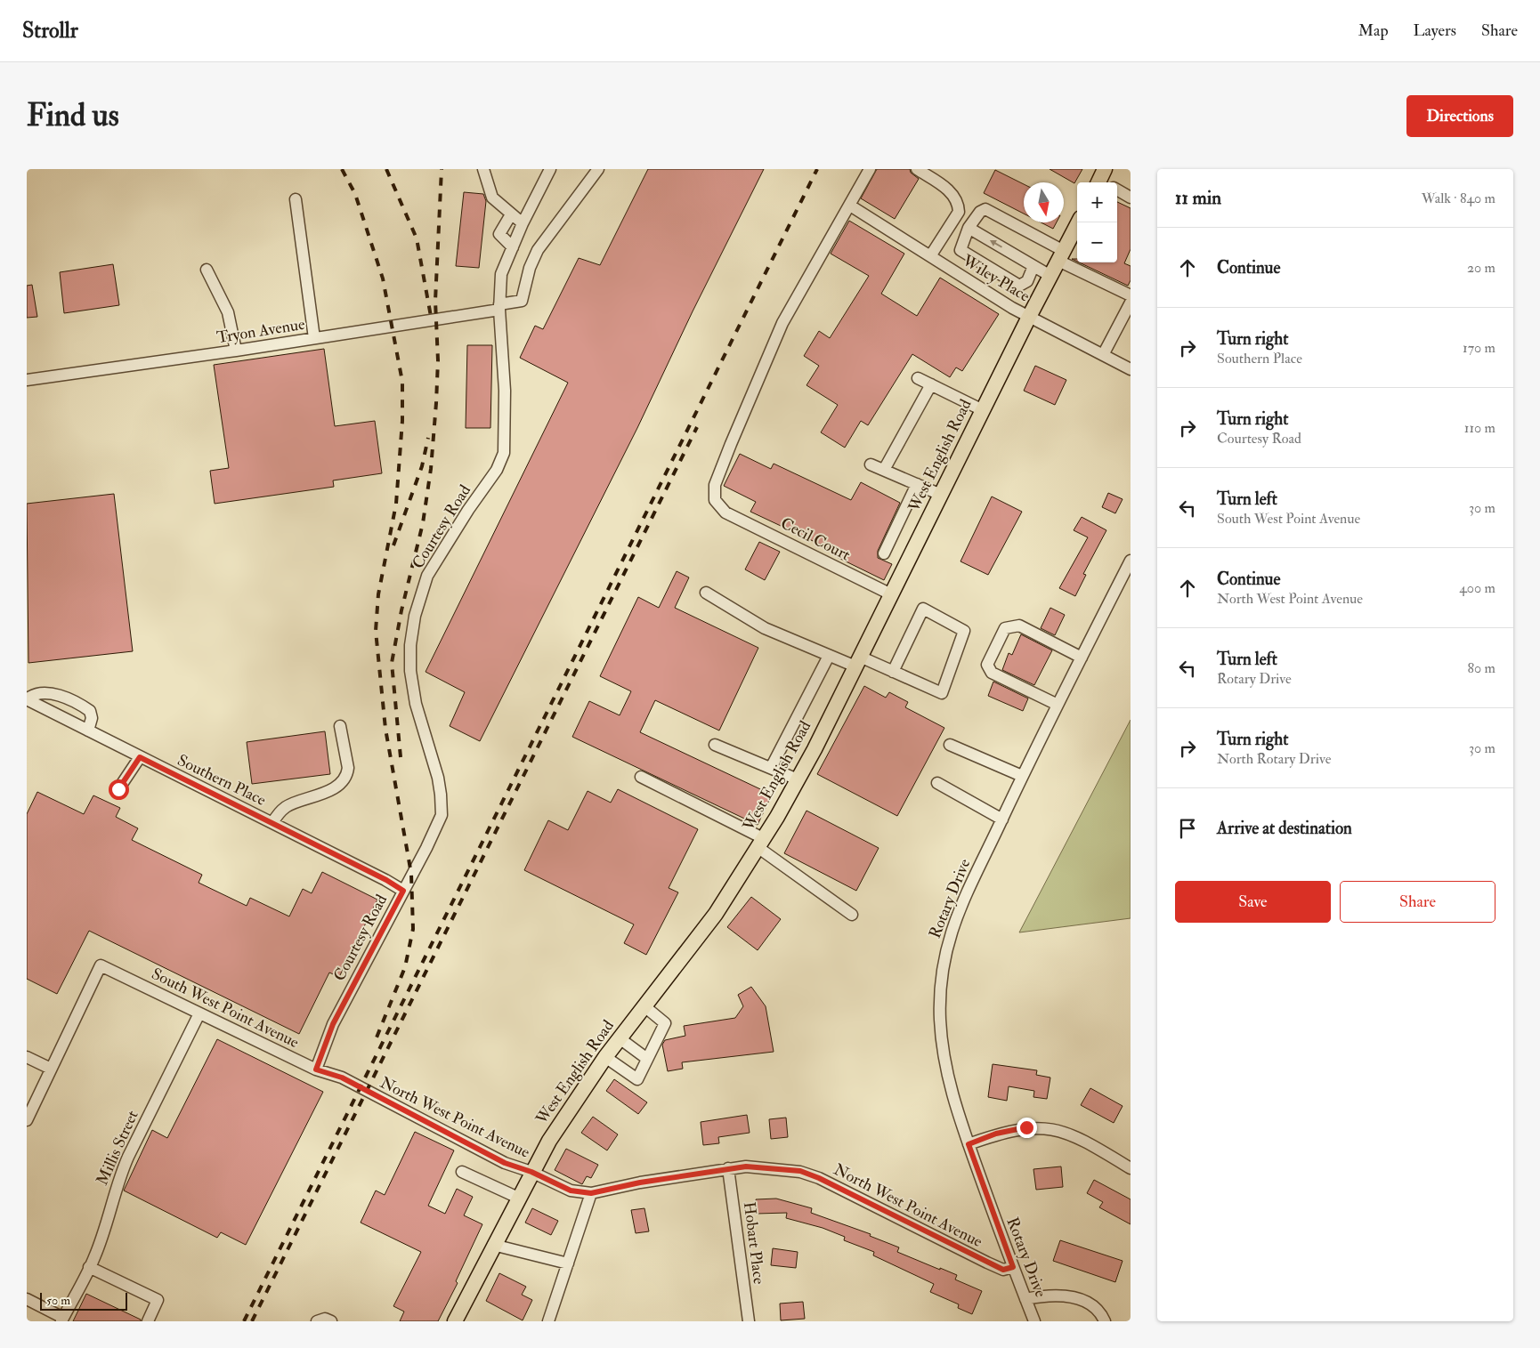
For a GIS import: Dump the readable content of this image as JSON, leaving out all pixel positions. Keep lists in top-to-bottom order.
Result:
{
  "streets": {
    "main road": ["West English Road"],
    "street": [
      "Wiley Place",
      "Tryon Avenue",
      "Courtesy Road",
      "Cecil Court",
      "Southern Place",
      "Rotary Drive",
      "South West Point Avenue",
      "North West Point Avenue",
      "Millis Street",
      "Hobart Place"
    ]
  },
  "crossings": [
    ["Wiley Place", "West English Road"],
    ["Wiley Place", "Cecil Court"],
    ["Tryon Avenue", "Courtesy Road"],
    ["West English Road", "Cecil Court"],
    ["West English Road", "North West Point Avenue"],
    ["Courtesy Road", "Southern Place"],
    ["Courtesy Road", "South West Point Avenue"],
    ["Rotary Drive", "North West Point Avenue"],
    ["South West Point Avenue", "North West Point Avenue"],
    ["South West Point Avenue", "Millis Street"],
    ["North West Point Avenue", "Hobart Place"]
  ],
  "scale_bar": "50 m",
  "north": "bottom",
  "page": {
    "header": "Strollr",
    "nav": ["Map", "Layers", "Share"],
    "buttons": [
      "Directions",
      ["Save", "Share"]
    ],
    "title": "Find us",
    "heading": ["11 min", "Walk · 840 m"],
    "map_buttons": ["+", "−"],
    "list": [
      ["Continue", "20 m"],
      ["Turn right", "Southern Place", "170 m"],
      ["Turn right", "Courtesy Road", "110 m"],
      ["Turn left", "South West Point Avenue", "30 m"],
      ["Continue", "North West Point Avenue", "400 m"],
      ["Turn left", "Rotary Drive", "80 m"],
      ["Turn right", "North Rotary Drive", "30 m"],
      "Arrive at destination"
    ],
    "scale": "50 m"
  }
}
